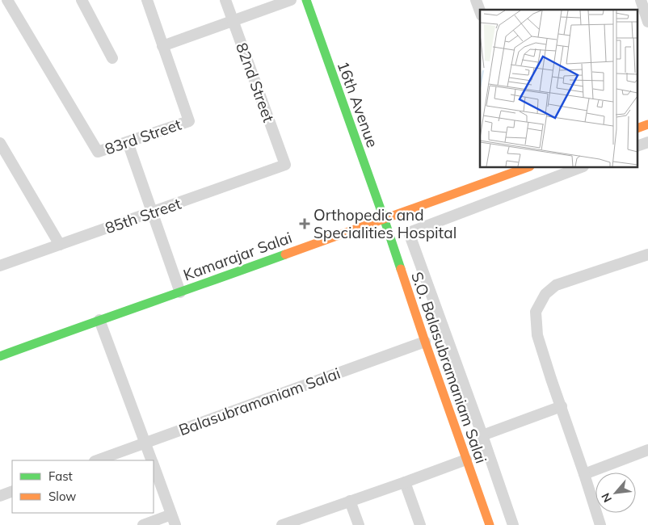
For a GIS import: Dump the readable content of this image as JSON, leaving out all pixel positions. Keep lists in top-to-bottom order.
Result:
{
  "streets": {
    "street": [
      "82nd Street",
      "16th Avenue",
      "83rd Street",
      "85th Street",
      "Kamarajar Salai",
      "S.O. Balasubramaniam Salai",
      "Balasubramaniam Salai"
    ]
  },
  "crossings": [
    ["82nd Street", "85th Street"],
    ["16th Avenue", "Kamarajar Salai"],
    ["16th Avenue", "S.O. Balasubramaniam Salai"],
    ["Kamarajar Salai", "S.O. Balasubramaniam Salai"],
    ["S.O. Balasubramaniam Salai", "Balasubramaniam Salai"]
  ],
  "places": {
    "health": ["Orthopedic and Specialities Hospital"]
  },
  "legend": ["Fast", "Slow"],
  "north": "bottom left"
}
